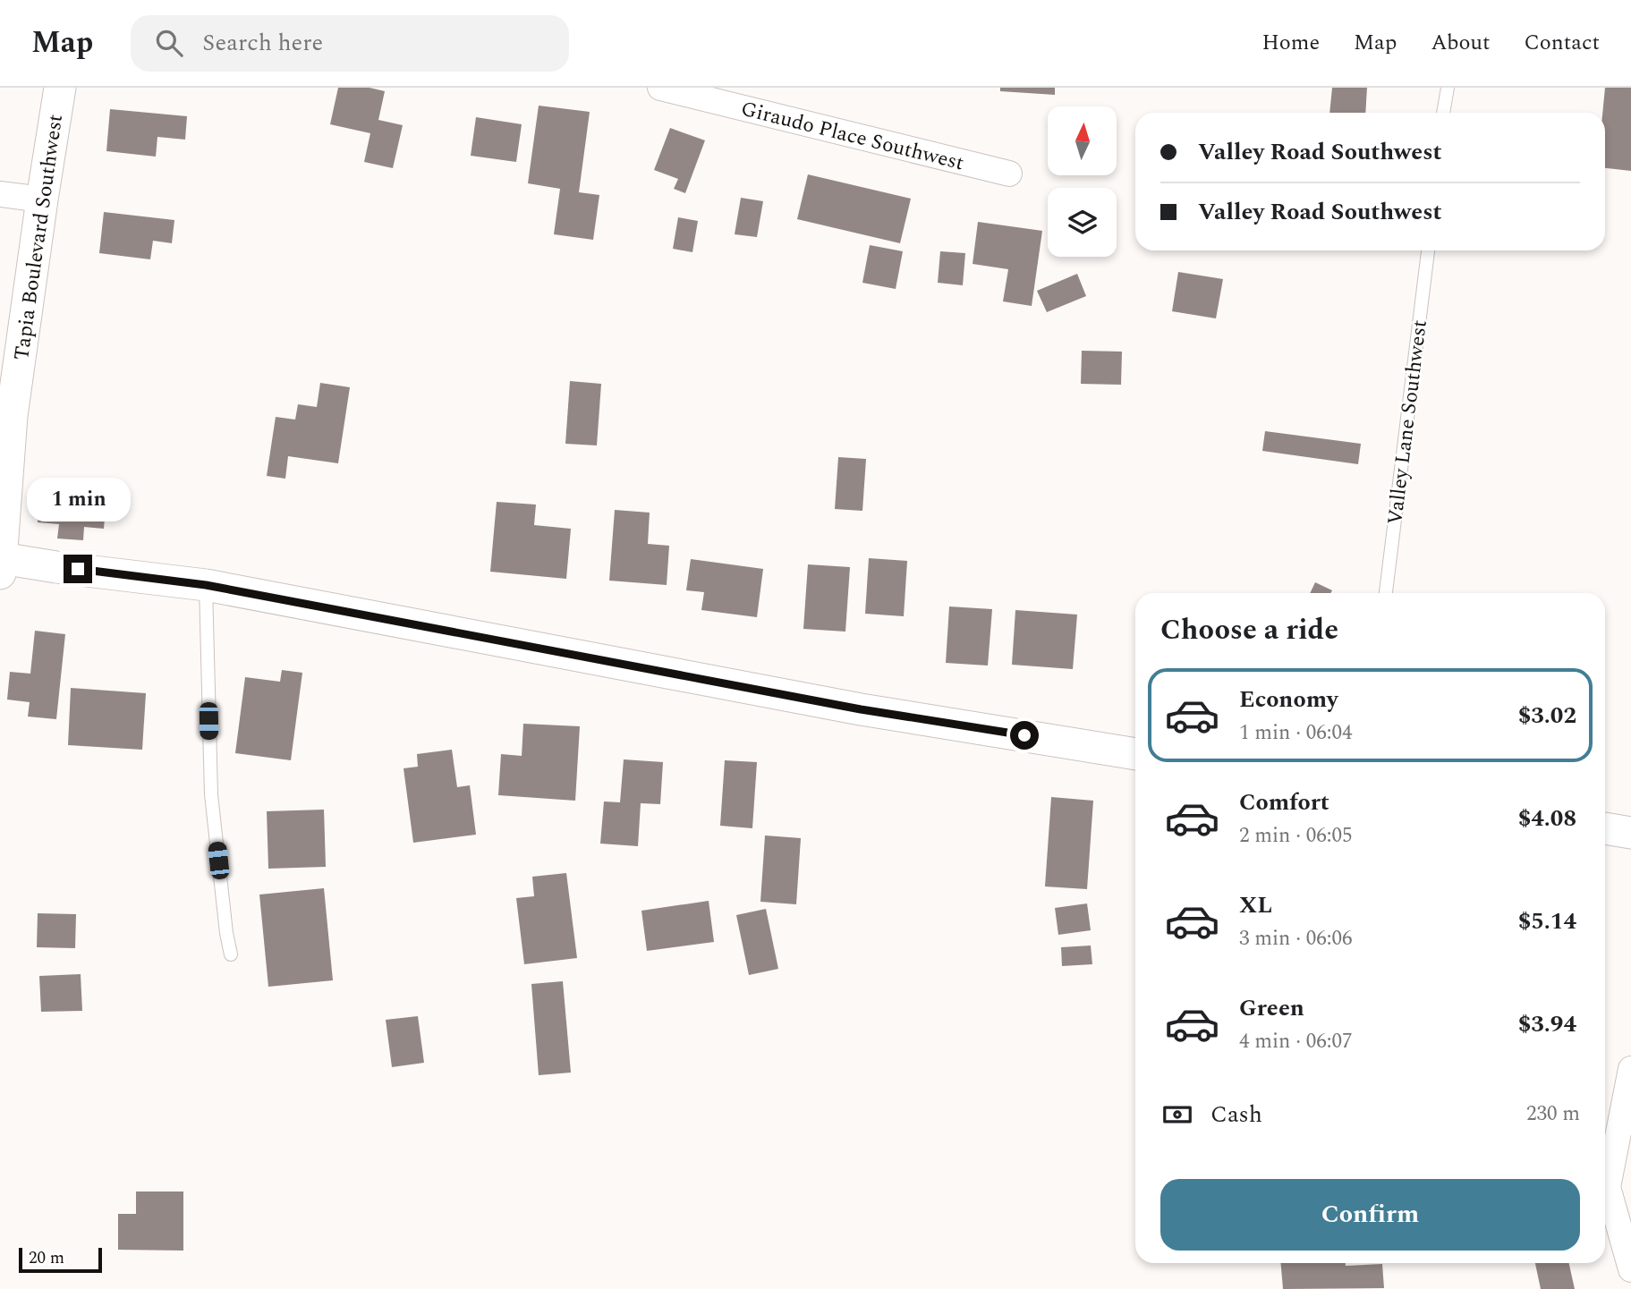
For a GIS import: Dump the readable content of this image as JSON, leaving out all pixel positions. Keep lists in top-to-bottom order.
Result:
{
  "streets": {
    "street": ["Giraudo Place Southwest", "Tapia Boulevard Southwest"],
    "lane": ["Valley Lane Southwest"]
  },
  "scale_bar": "20 m",
  "north": "top",
  "page": {
    "header": "Map",
    "search": "Search here",
    "nav": [
      "Home",
      "Map",
      "About",
      "Contact"
    ],
    "banner": ["Valley Road Southwest", "Valley Road Southwest"],
    "bubble": "1 min",
    "heading": "Choose a ride",
    "list": [
      {
        "name": "Economy",
        "note": "1 min · 06:04",
        "value": "$3.02"
      },
      {
        "name": "Comfort",
        "note": "2 min · 06:05",
        "value": "$4.08"
      },
      {
        "name": "XL",
        "note": "3 min · 06:06",
        "value": "$5.14"
      },
      {
        "name": "Green",
        "note": "4 min · 06:07",
        "value": "$3.94"
      }
    ],
    "pay": ["Cash", "230 m"],
    "buttons": "Confirm",
    "scale": "20 m"
  }
}
